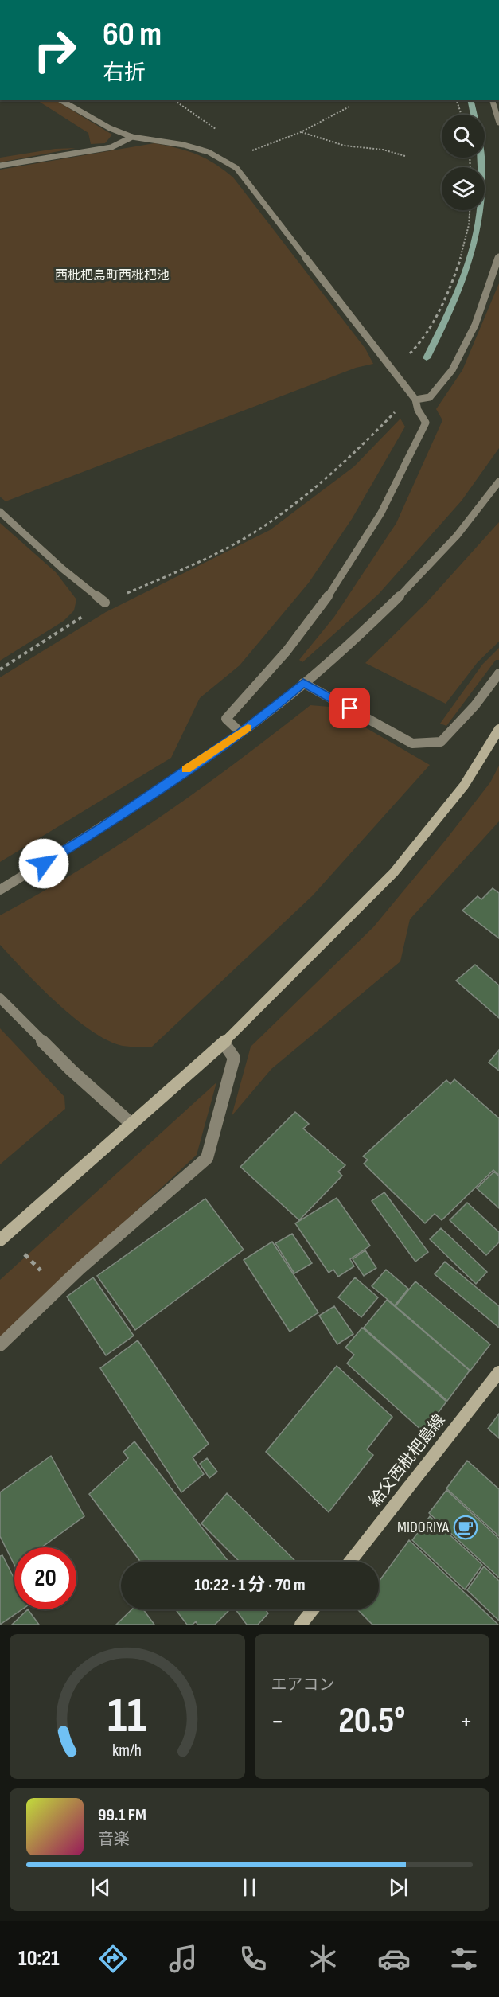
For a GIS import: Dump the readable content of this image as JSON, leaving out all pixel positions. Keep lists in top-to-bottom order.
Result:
{
  "streets": {
    "street": ["給父西枇杷島線"]
  },
  "districts": ["西枇杷島町西枇杷池"],
  "places": {
    "cafe": ["MIDORIYA"]
  },
  "page": {
    "turn": ["60 m", "右折"],
    "limit": "20",
    "trip": "10:22 · 1 分 · 70 m",
    "tile": "エアコン",
    "heat": ["−", "20.5°", "+"],
    "song": ["99.1 FM", "音楽"],
    "tabs": "10:21",
    "gauge": ["11", "km/h"]
  }
}
